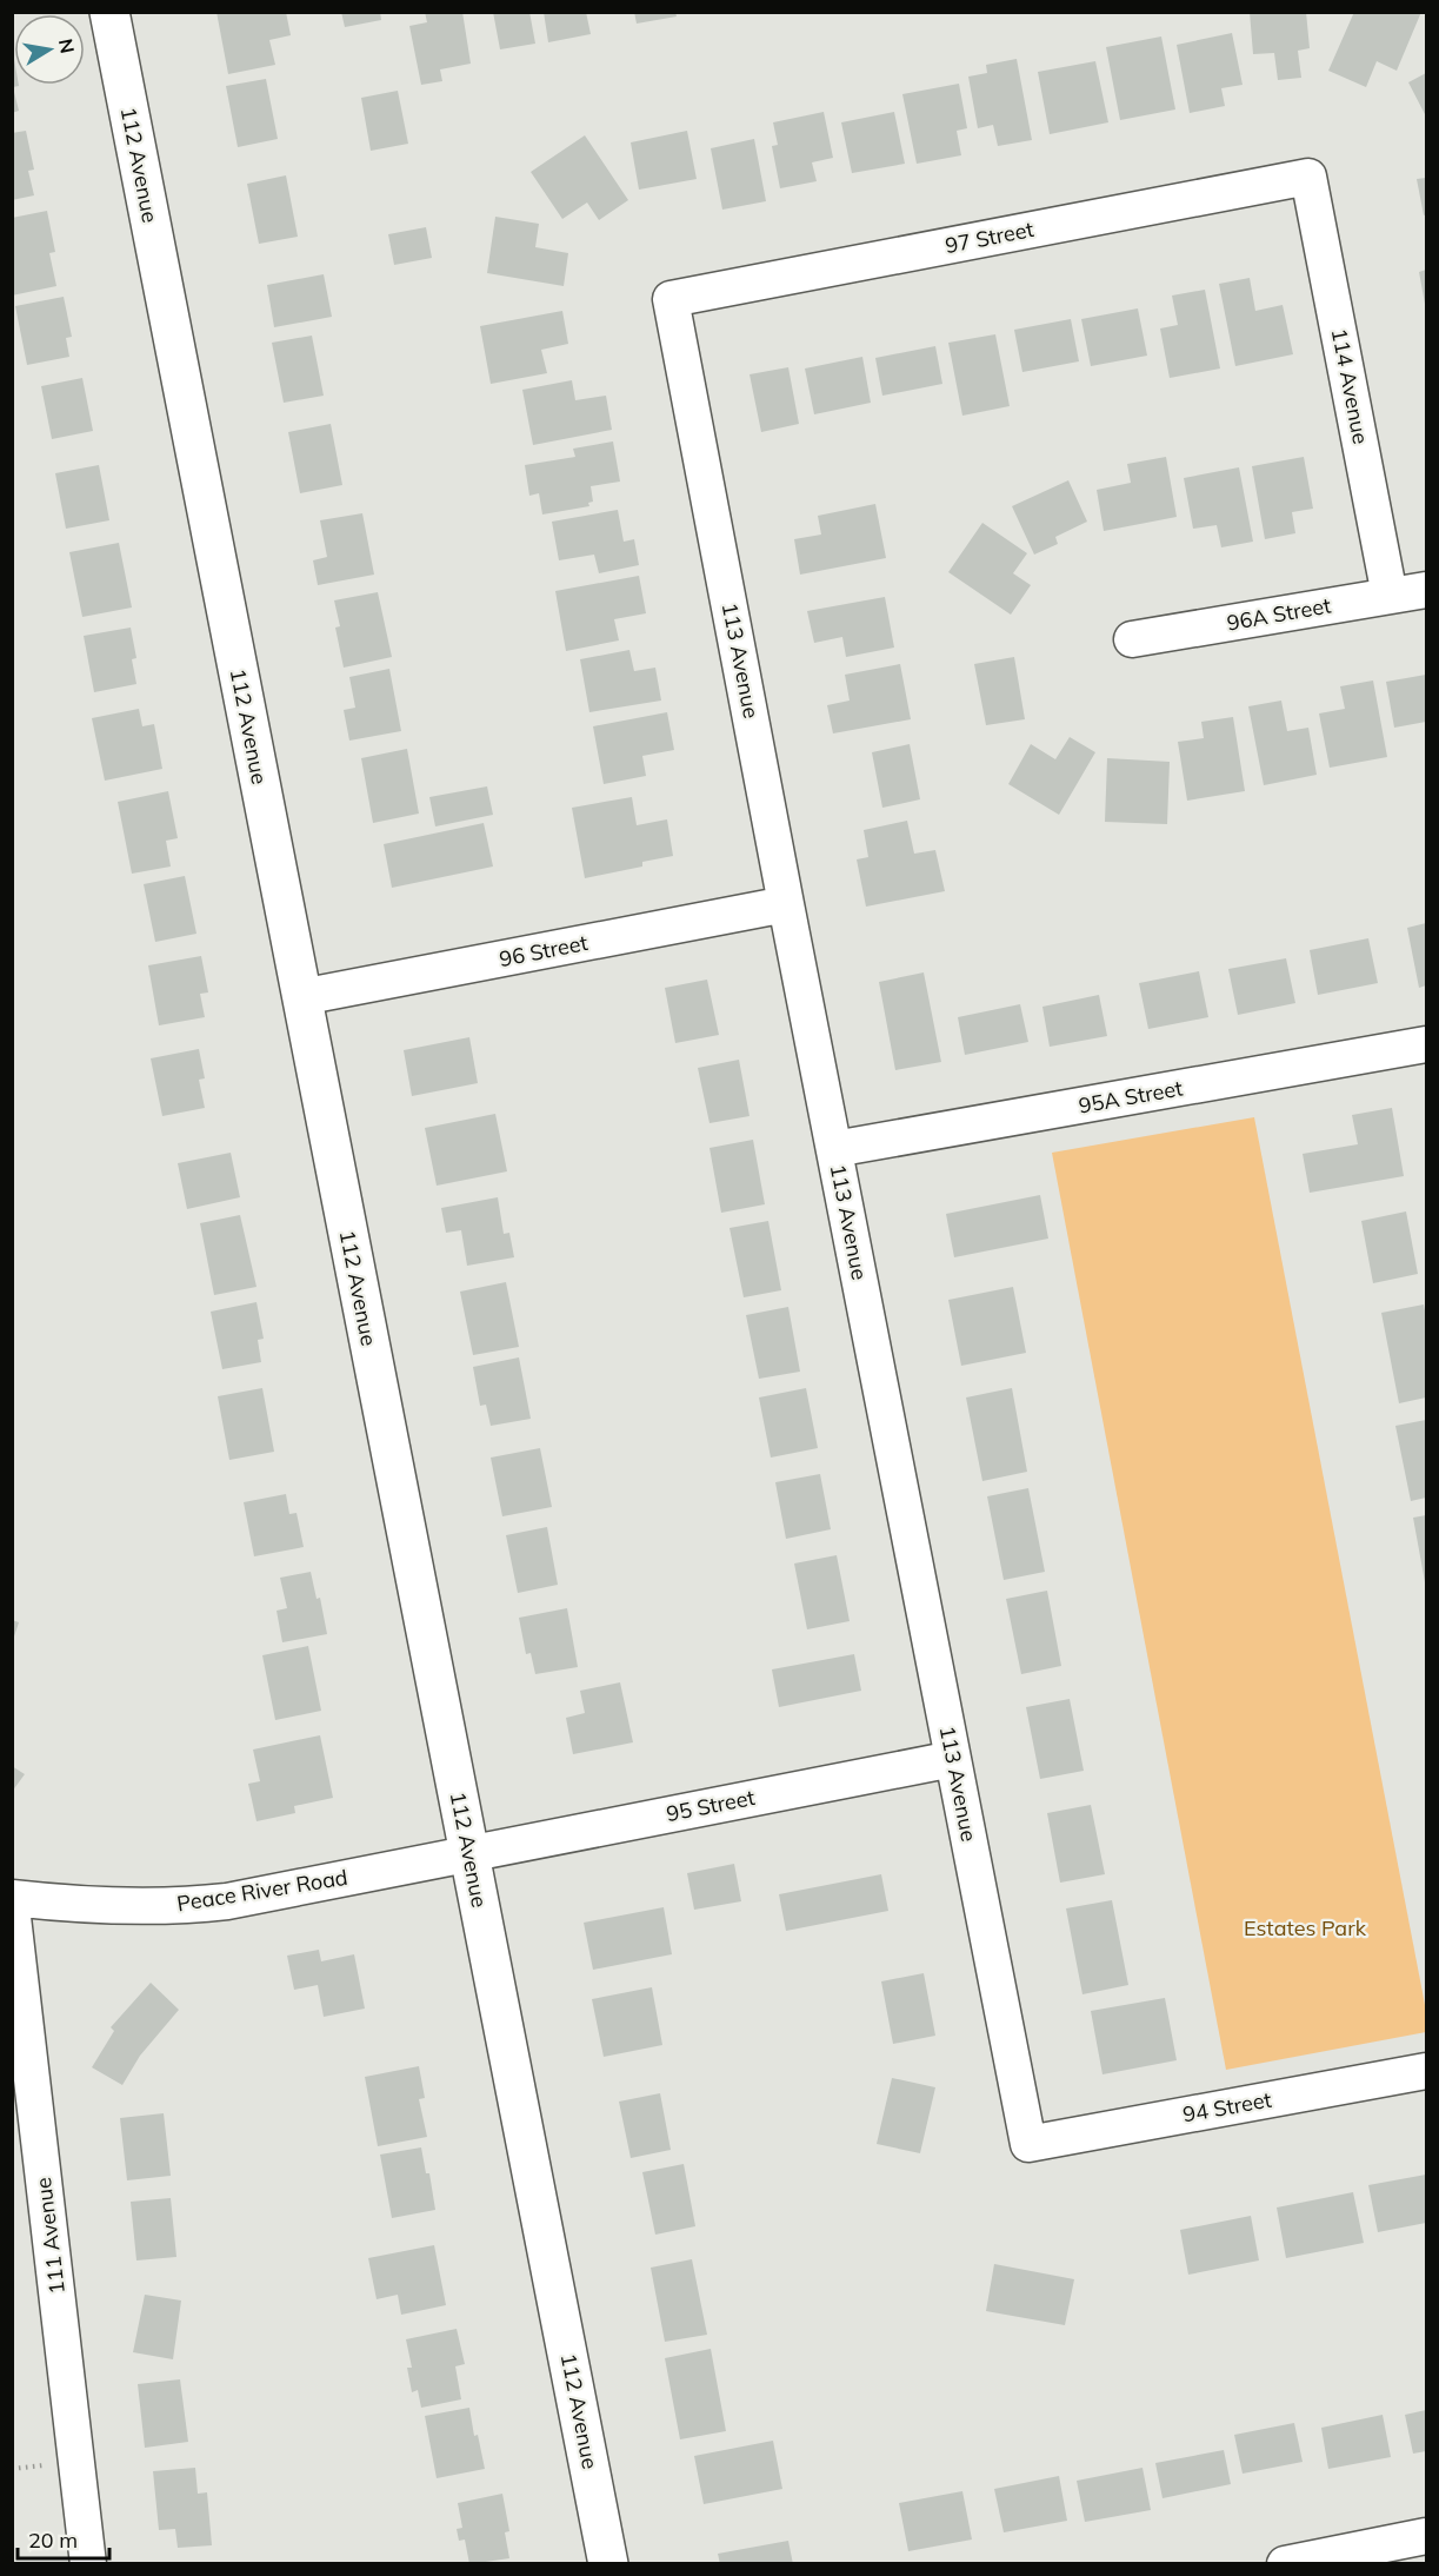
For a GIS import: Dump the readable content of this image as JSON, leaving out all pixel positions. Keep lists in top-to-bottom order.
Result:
{
  "streets": {
    "street": [
      "112 Avenue",
      "97 Street",
      "114 Avenue",
      "96A Street",
      "113 Avenue",
      "96 Street",
      "95A Street",
      "95 Street",
      "Peace River Road",
      "94 Street",
      "111 Avenue"
    ]
  },
  "crossings": [
    ["112 Avenue", "96 Street"],
    ["112 Avenue", "95 Street"],
    ["112 Avenue", "Peace River Road"],
    ["97 Street", "114 Avenue"],
    ["97 Street", "113 Avenue"],
    ["114 Avenue", "96A Street"],
    ["113 Avenue", "96 Street"],
    ["113 Avenue", "95A Street"],
    ["113 Avenue", "95 Street"],
    ["113 Avenue", "94 Street"],
    ["95 Street", "Peace River Road"]
  ],
  "parks": ["Estates Park"],
  "scale_bar": "20 m",
  "north": "right"
}
